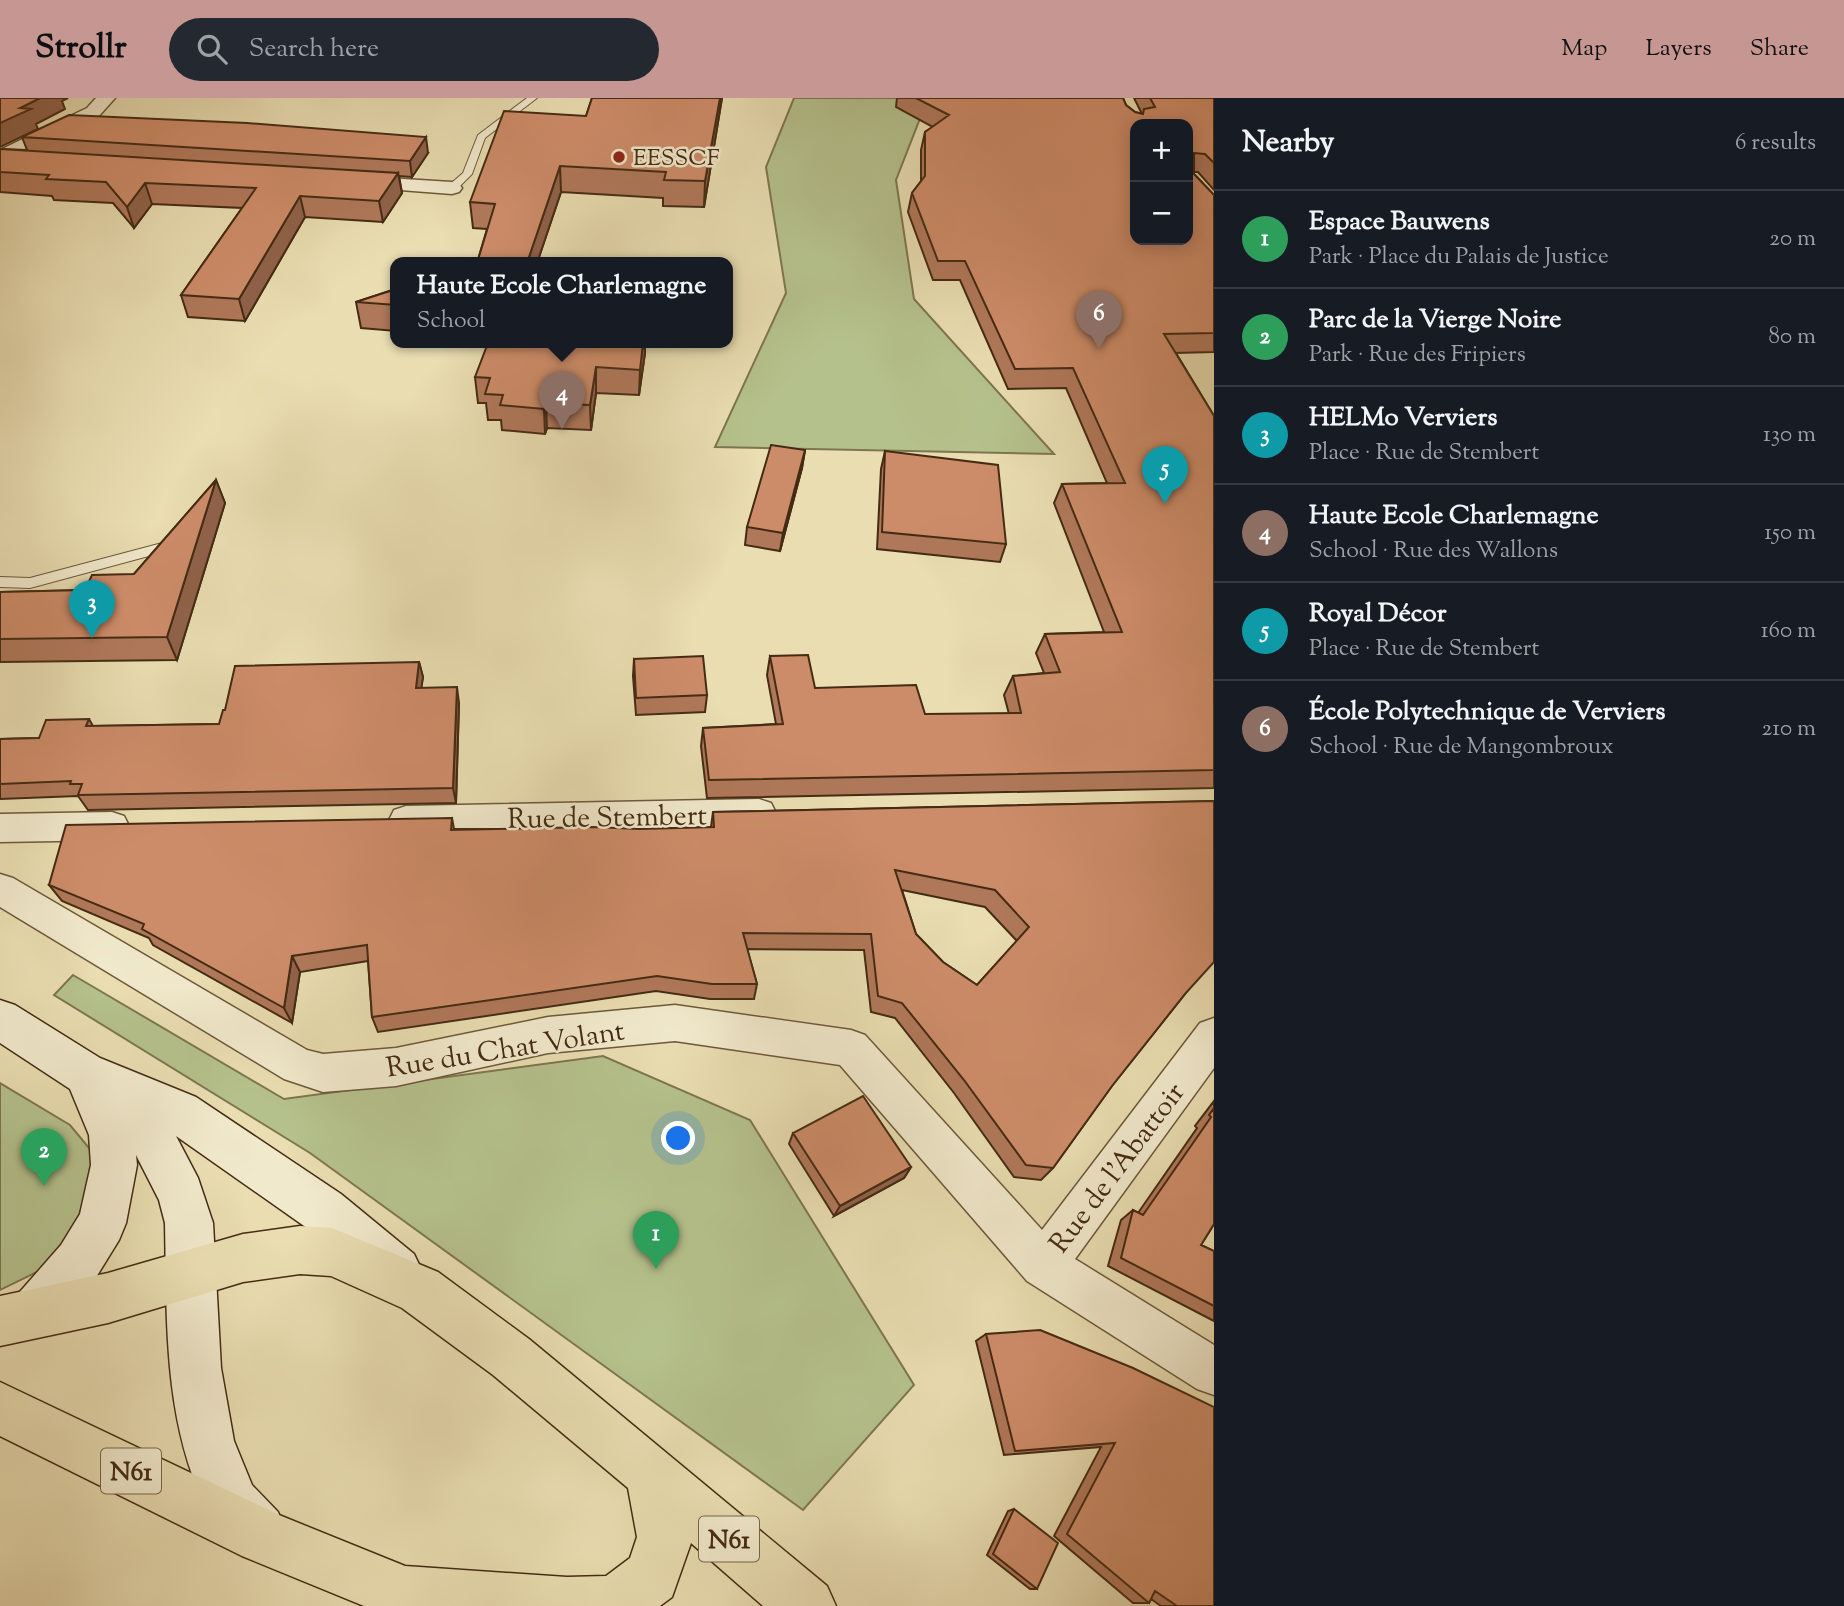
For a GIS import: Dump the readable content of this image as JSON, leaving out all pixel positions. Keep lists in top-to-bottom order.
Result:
{
  "streets": {
    "main road": ["N61"],
    "street": ["Rue de Stembert", "Rue du Chat Volant", "Rue de l'Abattoir"]
  },
  "crossings": [
    ["Rue du Chat Volant", "Rue de l'Abattoir"]
  ],
  "places": ["EESSCF"],
  "page": {
    "header": "Strollr",
    "search": "Search here",
    "nav": ["Map", "Layers", "Share"],
    "heading": ["Nearby", "6 results"],
    "map_buttons": ["+", "−"],
    "list": [
      {
        "mark": "1",
        "name": "Espace Bauwens",
        "note": "Park · Place du Palais de Justice",
        "value": "20 m"
      },
      {
        "mark": "2",
        "name": "Parc de la Vierge Noire",
        "note": "Park · Rue des Fripiers",
        "value": "80 m"
      },
      {
        "mark": "3",
        "name": "HELMo Verviers",
        "note": "Place · Rue de Stembert",
        "value": "130 m"
      },
      {
        "mark": "4",
        "name": "Haute Ecole Charlemagne",
        "note": "School · Rue des Wallons",
        "value": "150 m"
      },
      {
        "mark": "5",
        "name": "Royal Décor",
        "note": "Place · Rue de Stembert",
        "value": "160 m"
      },
      {
        "mark": "6",
        "name": "École Polytechnique de Verviers",
        "note": "School · Rue de Mangombroux",
        "value": "210 m"
      }
    ],
    "popup": ["Haute Ecole Charlemagne", "School"],
    "pins": [
      "6",
      "4",
      "5",
      "3",
      "2",
      "1"
    ]
  }
}
